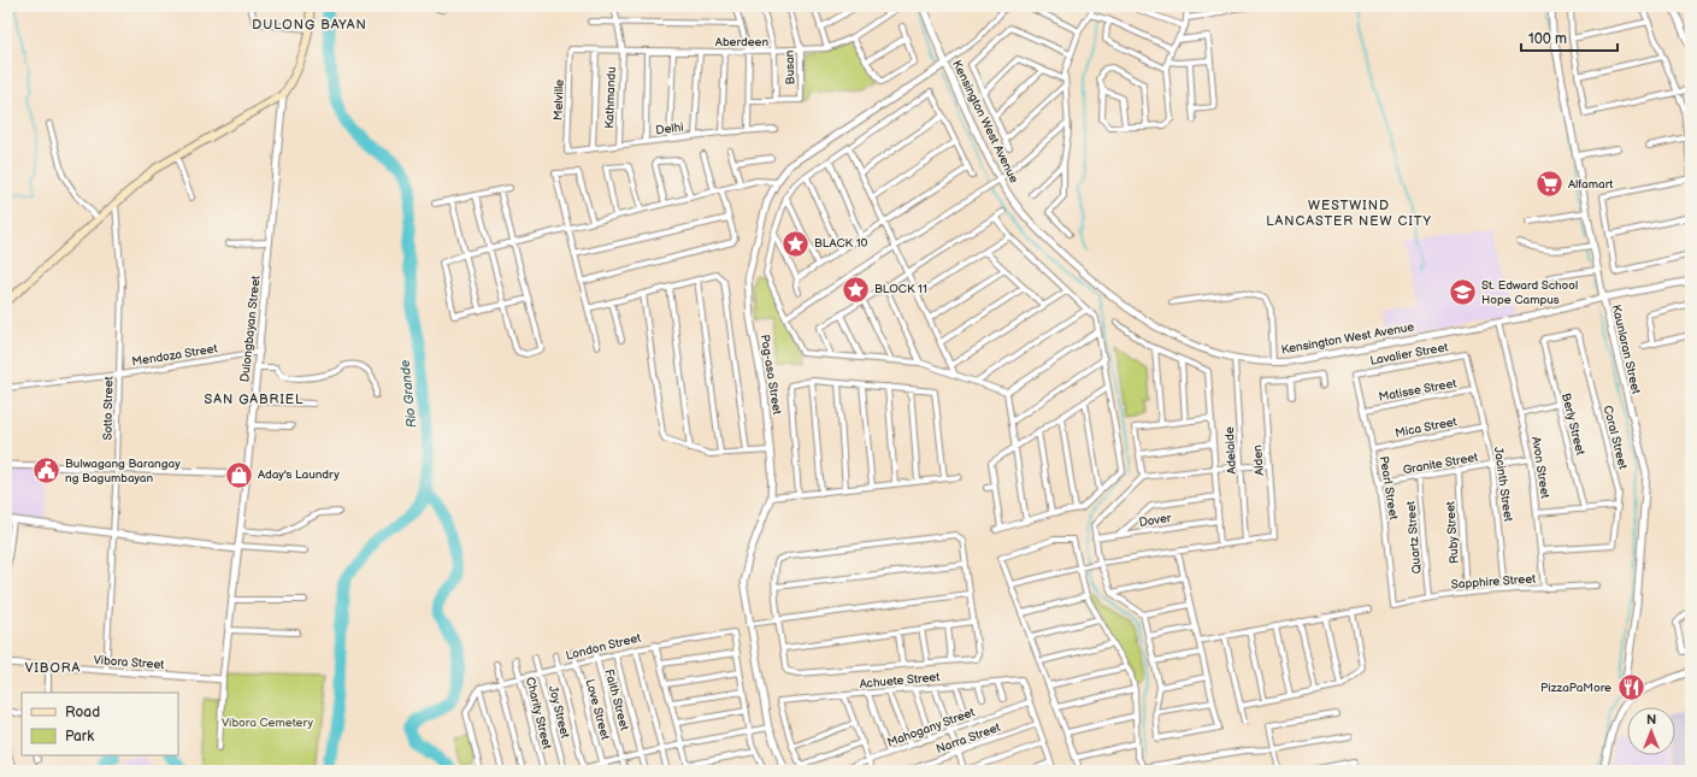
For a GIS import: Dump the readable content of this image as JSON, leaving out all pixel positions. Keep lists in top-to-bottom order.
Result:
{
  "streets": {
    "street": [
      "Aberdeen",
      "Busan",
      "Kathmandu",
      "Melville",
      "Kensington West Avenue",
      "Delhi",
      "Dulongbayan Street",
      "Kaunlaran Street",
      "Lavalier Street",
      "Mendoza Street",
      "Pag-asa Street",
      "Matisse Street",
      "Sotto Street",
      "Berly Street",
      "Mica Street",
      "Coral Street",
      "Adelaide",
      "Alden",
      "Granite Street",
      "Avon Street",
      "Jacinth Street",
      "Pearl Street",
      "Dover",
      "Ruby Street",
      "Quartz Street",
      "Sapphire Street",
      "London Street",
      "Vibora Street",
      "Achuete Street",
      "Faith Street",
      "Love Street",
      "Joy Street",
      "Charity Street",
      "Mahogany Street",
      "Narra Street"
    ]
  },
  "crossings": [
    ["Aberdeen", "Busan"],
    ["Aberdeen", "Kathmandu"],
    ["Aberdeen", "Melville"],
    ["Kathmandu", "Delhi"],
    ["Melville", "Delhi"],
    ["Kensington West Avenue", "Kaunlaran Street"],
    ["Kensington West Avenue", "Pag-asa Street"],
    ["Kensington West Avenue", "Adelaide"],
    ["Kensington West Avenue", "Avon Street"],
    ["Dulongbayan Street", "Mendoza Street"],
    ["Dulongbayan Street", "Vibora Street"],
    ["Lavalier Street", "Jacinth Street"],
    ["Lavalier Street", "Pearl Street"],
    ["Mendoza Street", "Sotto Street"],
    ["Matisse Street", "Jacinth Street"],
    ["Matisse Street", "Pearl Street"],
    ["Sotto Street", "Vibora Street"],
    ["Berly Street", "Coral Street"],
    ["Mica Street", "Jacinth Street"],
    ["Mica Street", "Pearl Street"],
    ["Coral Street", "Avon Street"],
    ["Adelaide", "Alden"],
    ["Granite Street", "Avon Street"],
    ["Granite Street", "Jacinth Street"],
    ["Granite Street", "Pearl Street"],
    ["Granite Street", "Ruby Street"],
    ["Granite Street", "Quartz Street"],
    ["Avon Street", "Sapphire Street"],
    ["Jacinth Street", "Sapphire Street"],
    ["Pearl Street", "Sapphire Street"],
    ["Ruby Street", "Sapphire Street"],
    ["Quartz Street", "Sapphire Street"],
    ["London Street", "Faith Street"],
    ["London Street", "Love Street"],
    ["London Street", "Joy Street"],
    ["London Street", "Charity Street"],
    ["Achuete Street", "Mahogany Street"]
  ],
  "districts": [
    "DULONG BAYAN",
    "WESTWIND LANCASTER NEW CITY",
    "SAN GABRIEL",
    "VIBORA"
  ],
  "water": ["Rio Grande"],
  "parks": ["Vibora Cemetery"],
  "places": {
    "supermarket": ["Alfamart"],
    "place": ["BLACK 10", "BLOCK 11"],
    "school or university": ["St. Edward School Hope Campus"],
    "public building": ["Bulwagang Barangay ng Bagumbayan"],
    "shop": ["Aday's Laundry"],
    "restaurant": ["PizzaPaMore"]
  },
  "legend": ["Road", "Park"],
  "scale_bar": "100 m",
  "north": "top"
}
